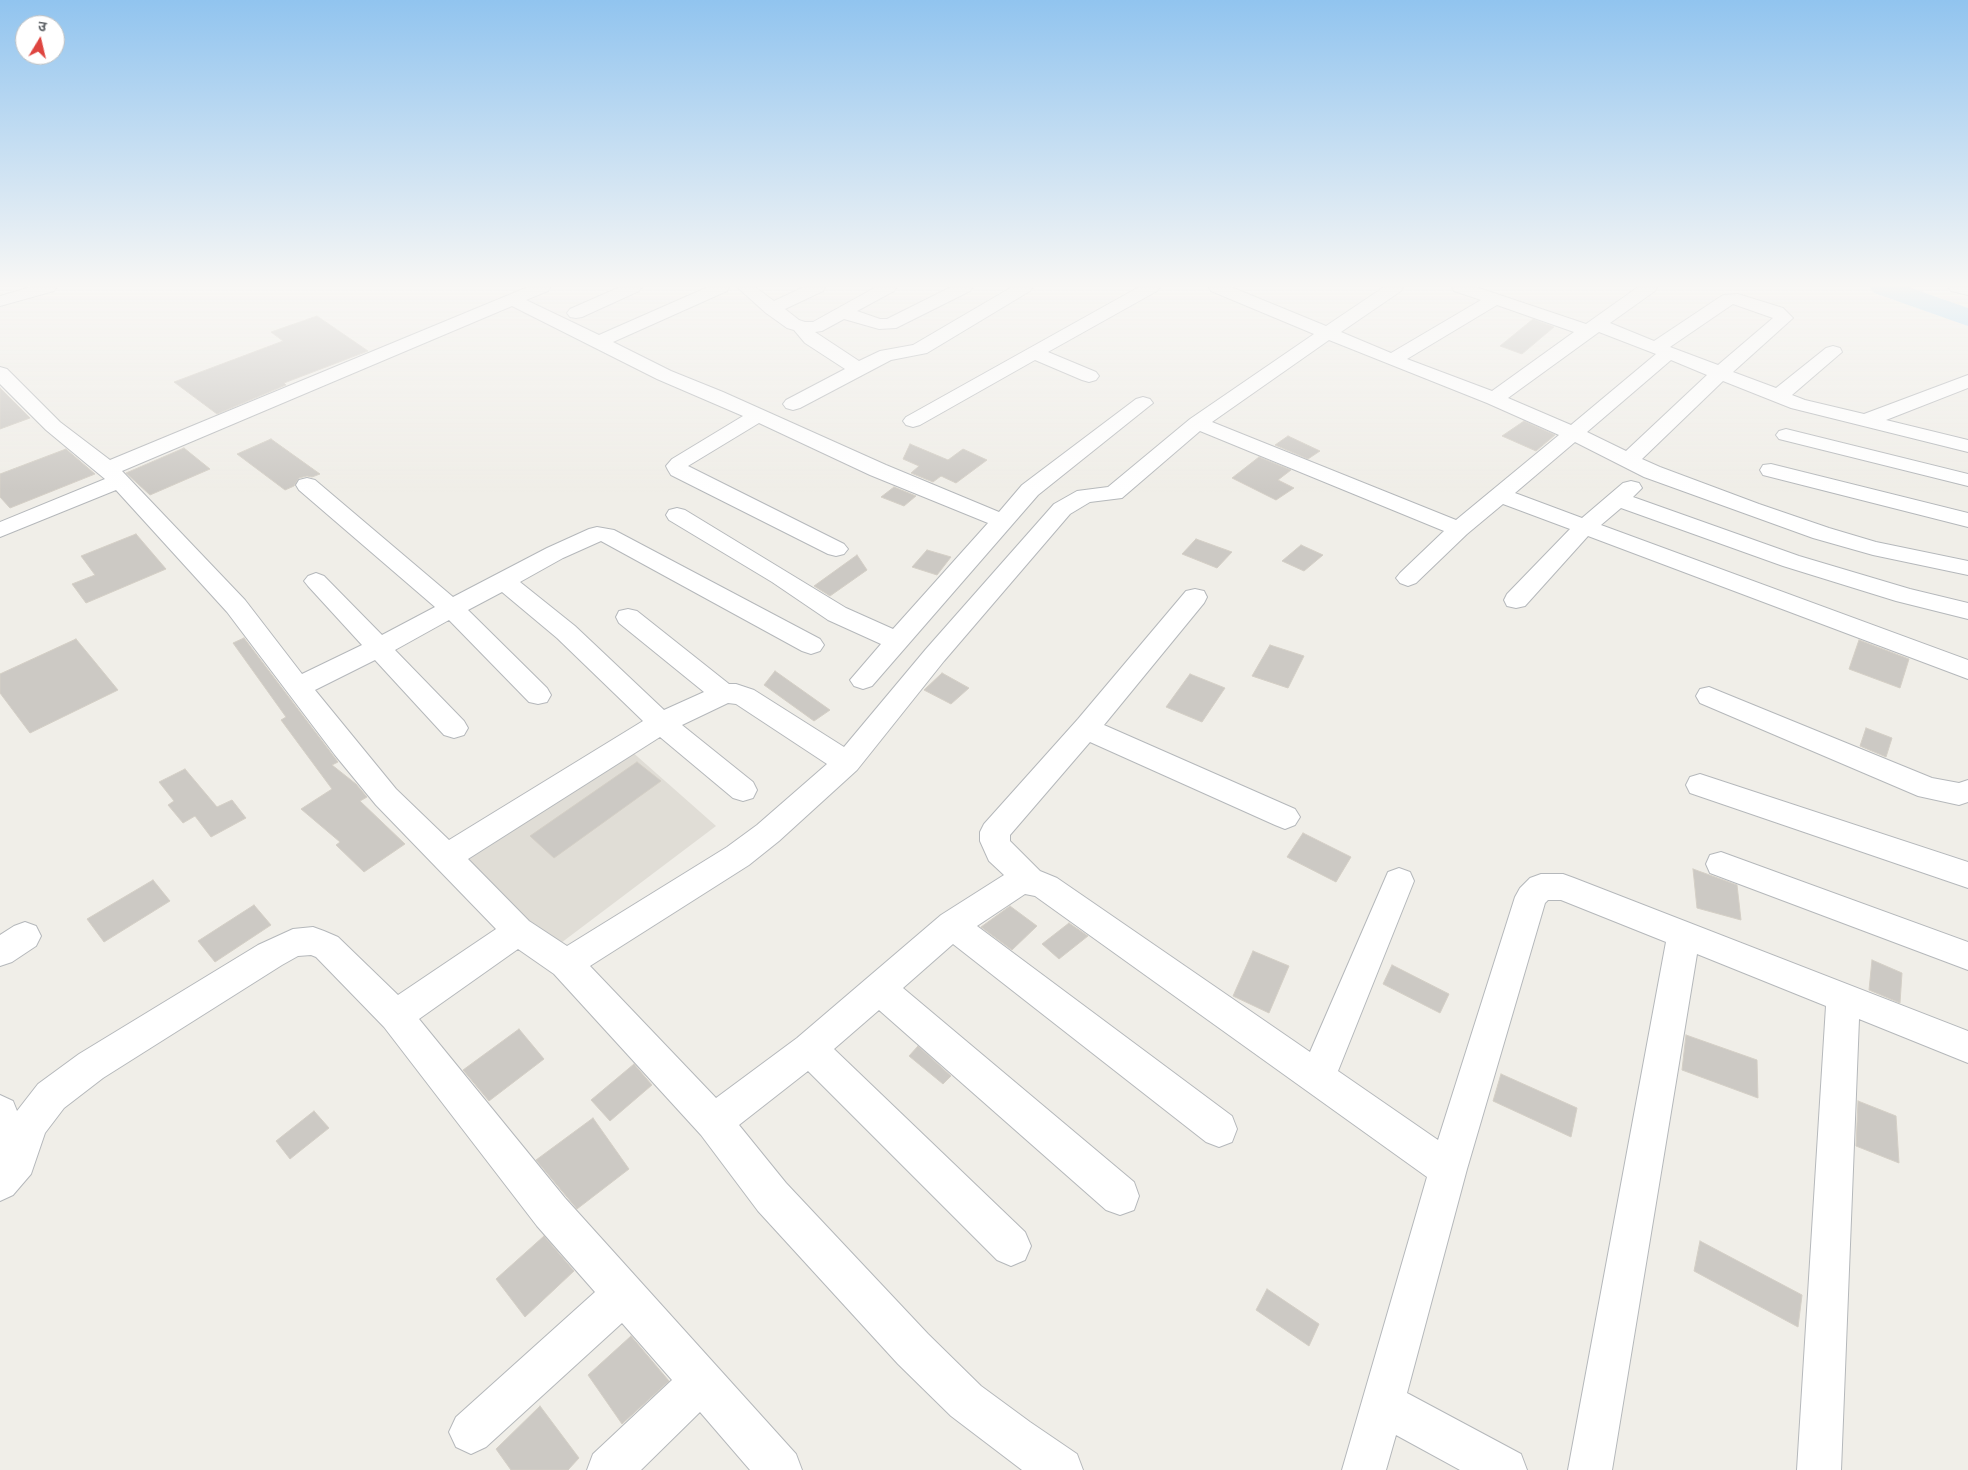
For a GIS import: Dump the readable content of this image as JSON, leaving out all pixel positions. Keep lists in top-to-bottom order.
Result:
{
  "north": "top"
}
